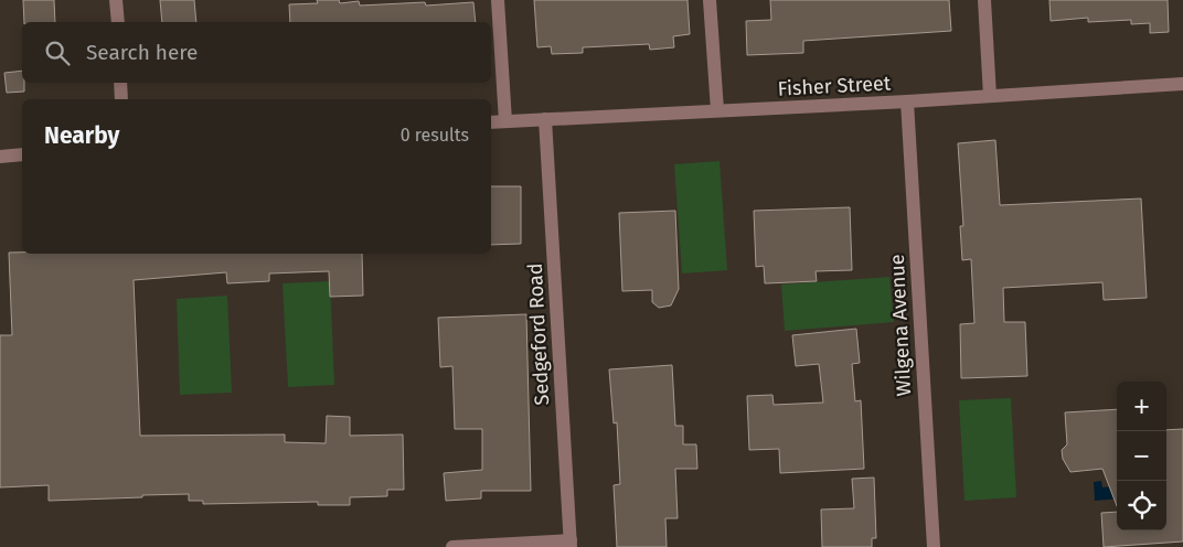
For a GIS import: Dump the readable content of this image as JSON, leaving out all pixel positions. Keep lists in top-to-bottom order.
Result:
{
  "streets": {
    "street": ["Fisher Street", "Wilgena Avenue", "Sedgeford Road"]
  },
  "crossings": [
    ["Fisher Street", "Wilgena Avenue"],
    ["Fisher Street", "Sedgeford Road"]
  ],
  "page": {
    "search": "Search here",
    "heading": ["Nearby", "0 results"],
    "map_buttons": ["+", "−"]
  }
}
